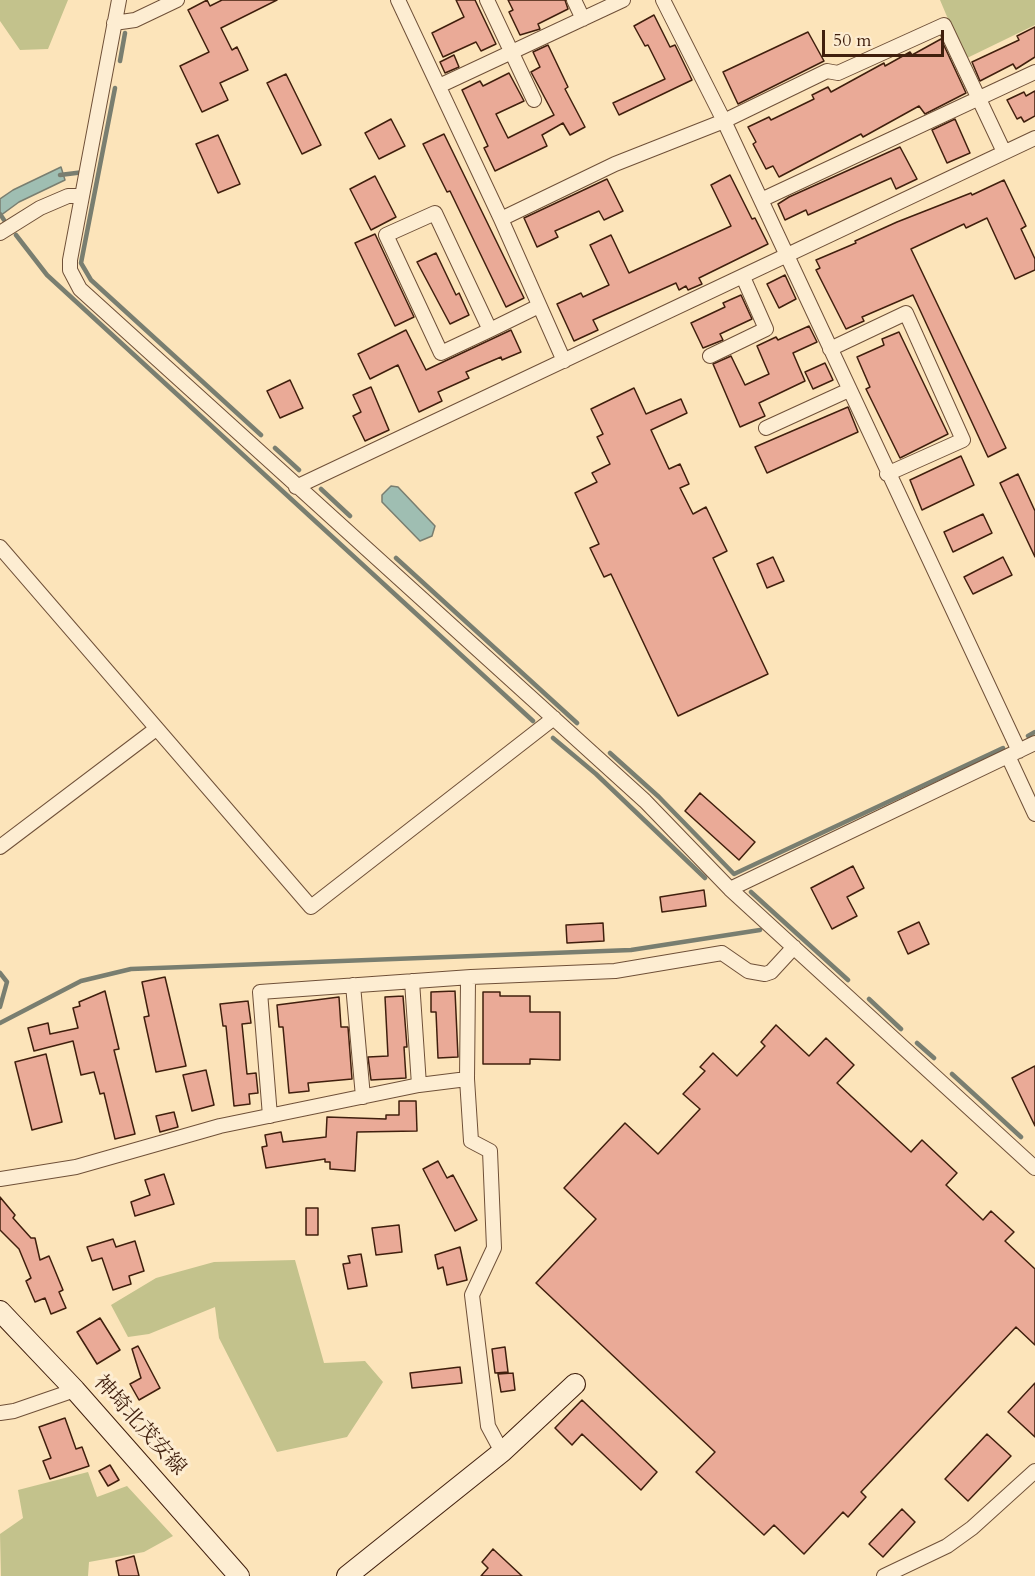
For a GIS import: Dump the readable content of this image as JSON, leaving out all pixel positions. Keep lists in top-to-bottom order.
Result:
{
  "streets": {
    "main road": ["神埼北茂安線"]
  },
  "scale_bar": "50 m"
}
